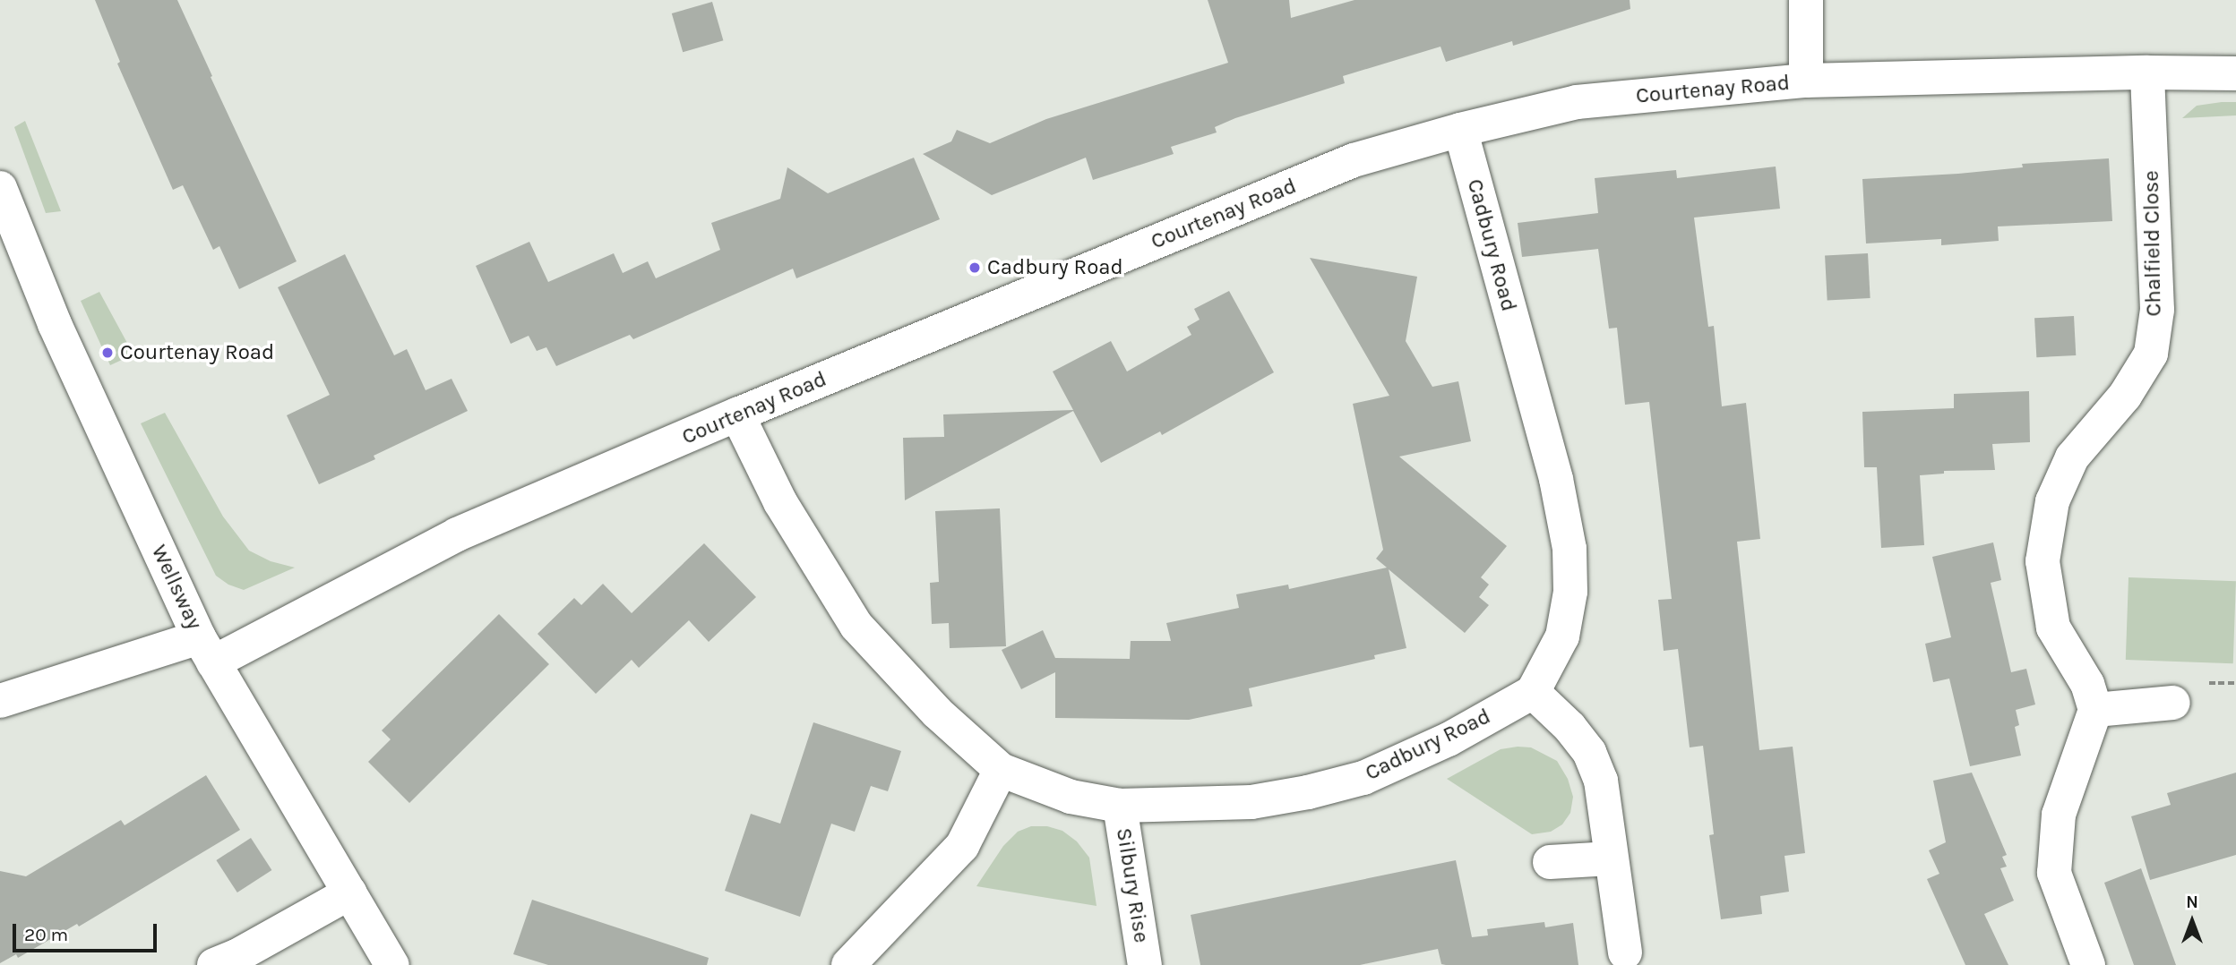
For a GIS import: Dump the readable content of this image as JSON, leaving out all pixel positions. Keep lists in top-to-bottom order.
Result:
{
  "streets": {
    "street": [
      "Courtenay Road",
      "Chalfield Close",
      "Cadbury Road",
      "Wellsway",
      "Silbury Rise"
    ]
  },
  "crossings": [
    ["Courtenay Road", "Chalfield Close"],
    ["Courtenay Road", "Cadbury Road"],
    ["Courtenay Road", "Wellsway"],
    ["Cadbury Road", "Silbury Rise"]
  ],
  "places": ["Cadbury Road", "Courtenay Road"],
  "scale_bar": "20 m",
  "north": "top"
}
